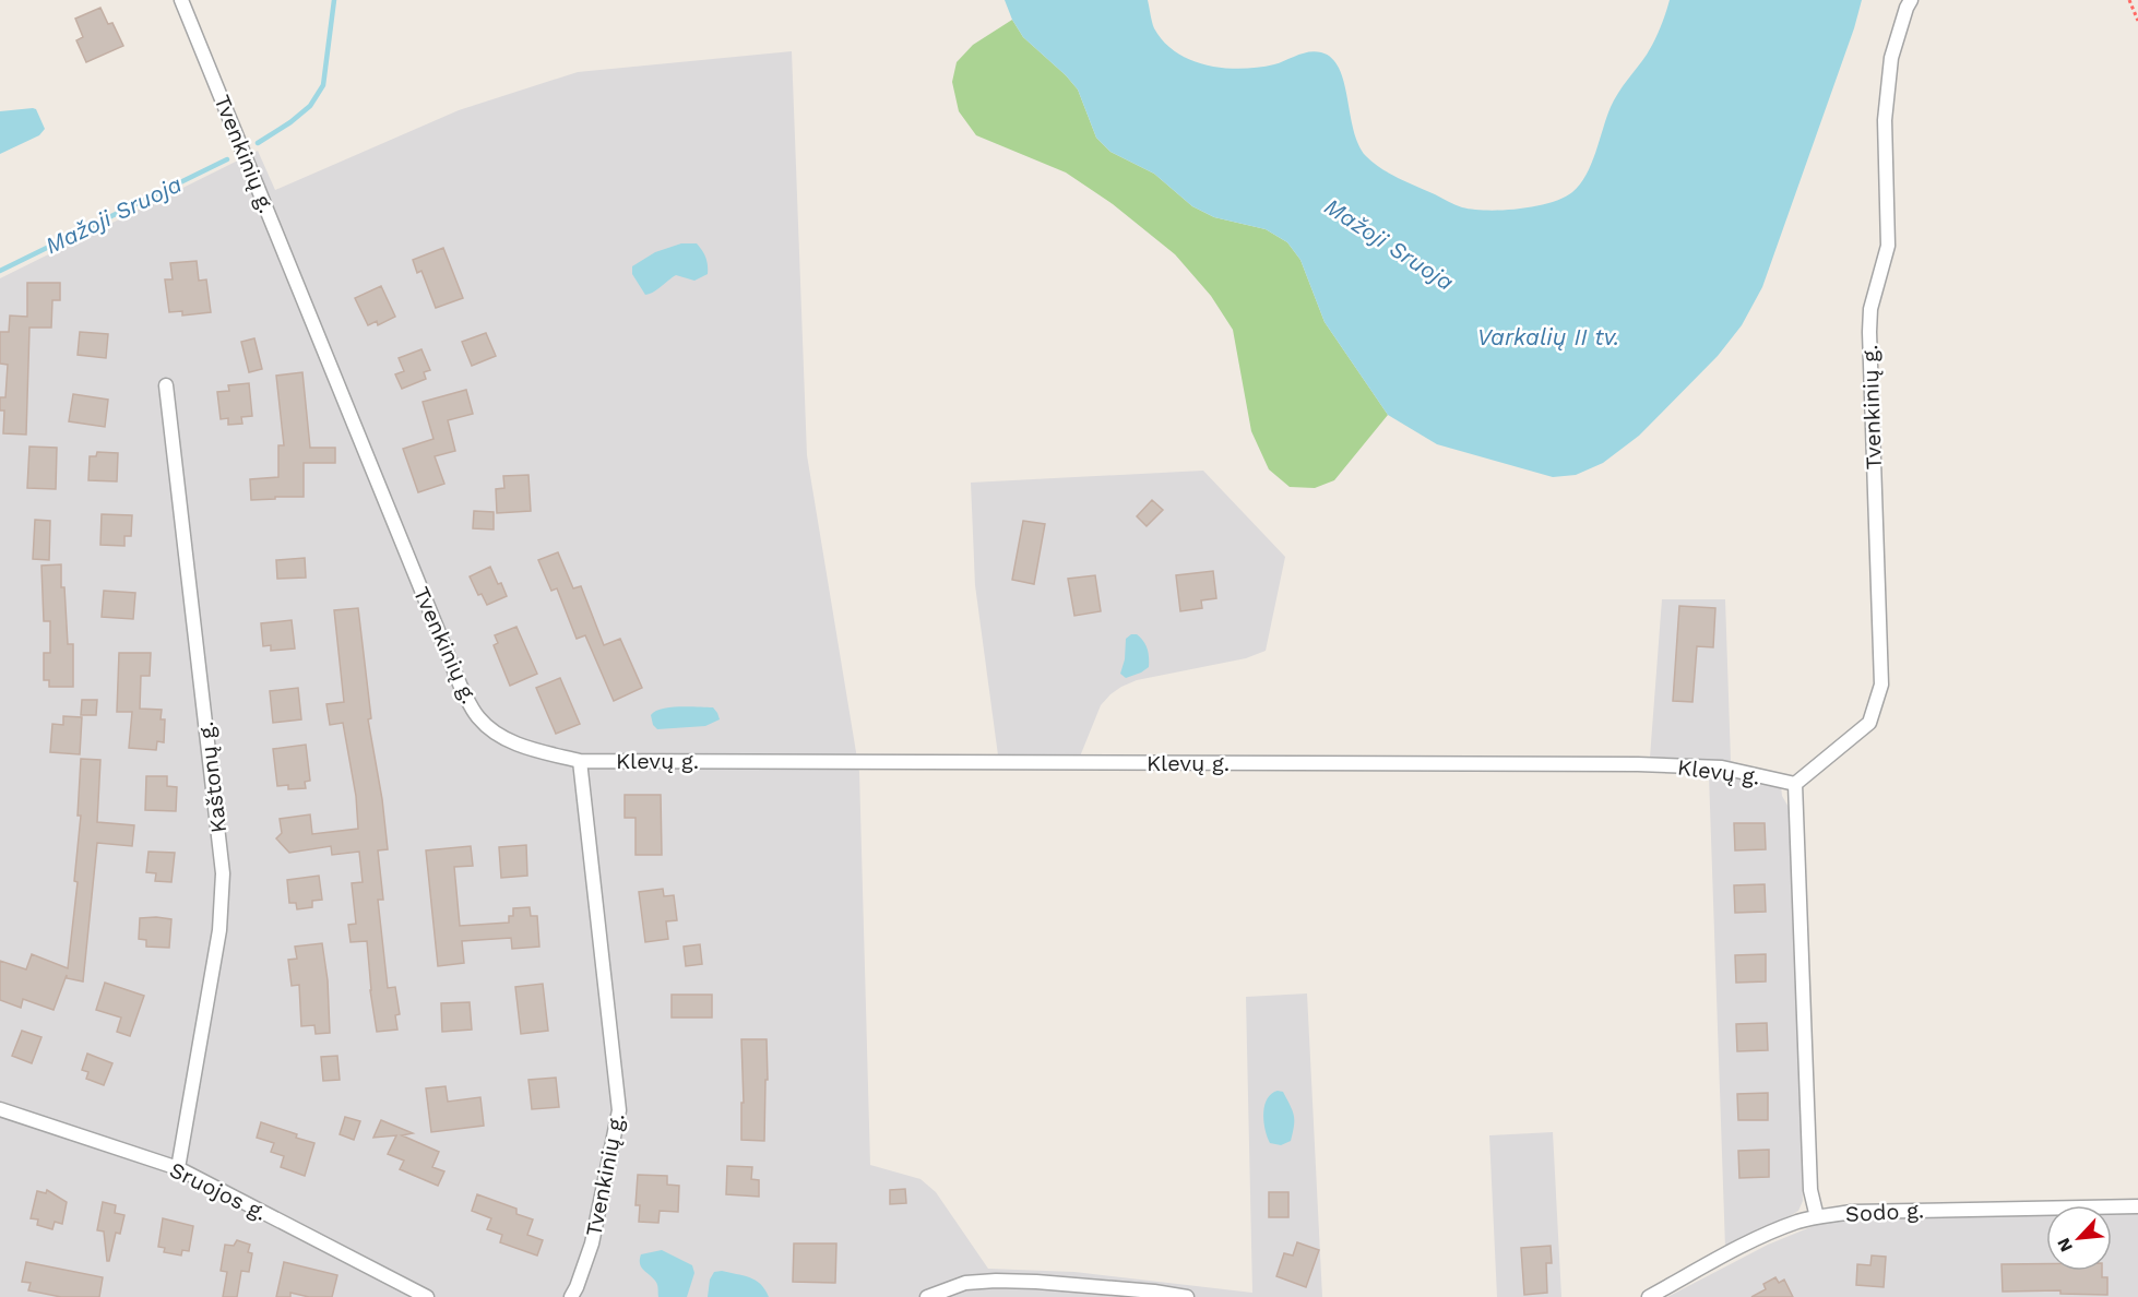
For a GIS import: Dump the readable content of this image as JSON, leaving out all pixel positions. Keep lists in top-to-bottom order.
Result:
{
  "streets": {
    "street": [
      "Tvenkinių g.",
      "Klevų g.",
      "Kaštonų g.",
      "Sruojos g.",
      "Sodo g."
    ]
  },
  "crossings": [
    ["Tvenkinių g.", "Klevų g."],
    ["Kaštonų g.", "Sruojos g."]
  ],
  "water": ["Mažoji Sruoja", "Varkalių II tv."],
  "north": "bottom left"
}
